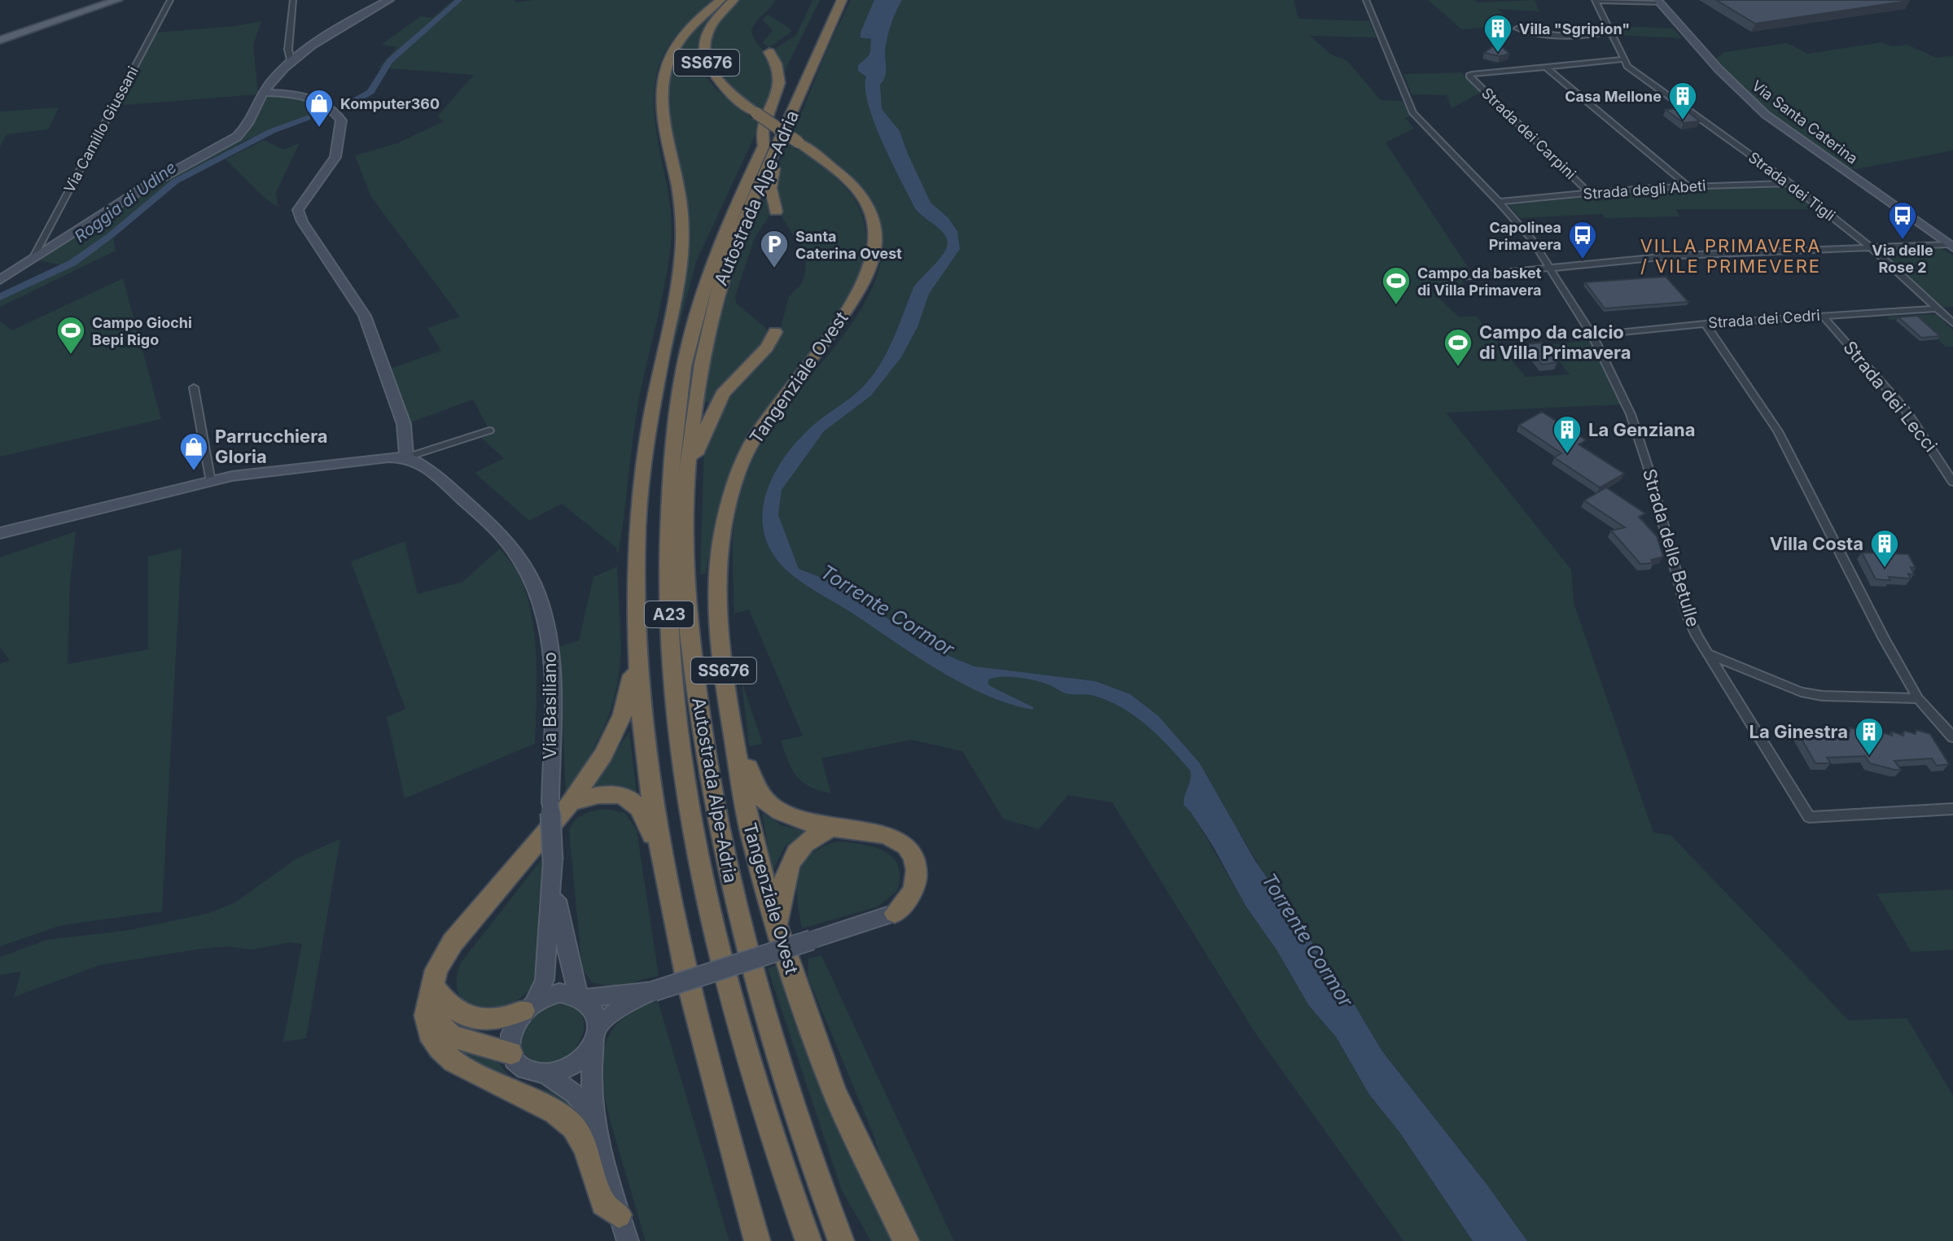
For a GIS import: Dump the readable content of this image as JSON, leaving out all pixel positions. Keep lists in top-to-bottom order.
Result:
{
  "streets": {
    "highway": [
      "SS676",
      "Autostrada Alpe-Adria",
      "Tangenziale Ovest",
      "A23"
    ],
    "street": [
      "Via Santa Caterina",
      "Via Camillo Giussani",
      "Strada dei Carpini",
      "Strada dei Tigli",
      "Strada degli Abeti",
      "Strada dei Cedri",
      "Strada dei Lecci",
      "Strada delle Betulle",
      "Via Basiliano"
    ]
  },
  "crossings": [
    ["Strada dei Carpini", "Strada degli Abeti"],
    ["Strada dei Tigli", "Strada degli Abeti"],
    ["Strada dei Tigli", "Strada dei Cedri"],
    ["Strada degli Abeti", "Strada delle Betulle"],
    ["Strada dei Cedri", "Strada dei Lecci"],
    ["Strada dei Cedri", "Strada delle Betulle"]
  ],
  "districts": ["VILLA PRIMAVERA / VILE PRIMEVERE"],
  "water": ["Roggia di Udine", "Torrente Cormor"],
  "places": {
    "building": [
      "Villa \"Sgripion\"",
      "Casa Mellone",
      "La Genziana",
      "Villa Costa",
      "La Ginestra"
    ],
    "shop": ["Komputer360", "Parrucchiera Gloria"],
    "bus stop": ["Via delle Rose 2", "Capolinea Primavera"],
    "parking": ["Santa Caterina Ovest"],
    "sports": ["Campo da basket di Villa Primavera", "Campo Giochi Bepi Rigo", "Campo da calcio di Villa Primavera"]
  }
}
